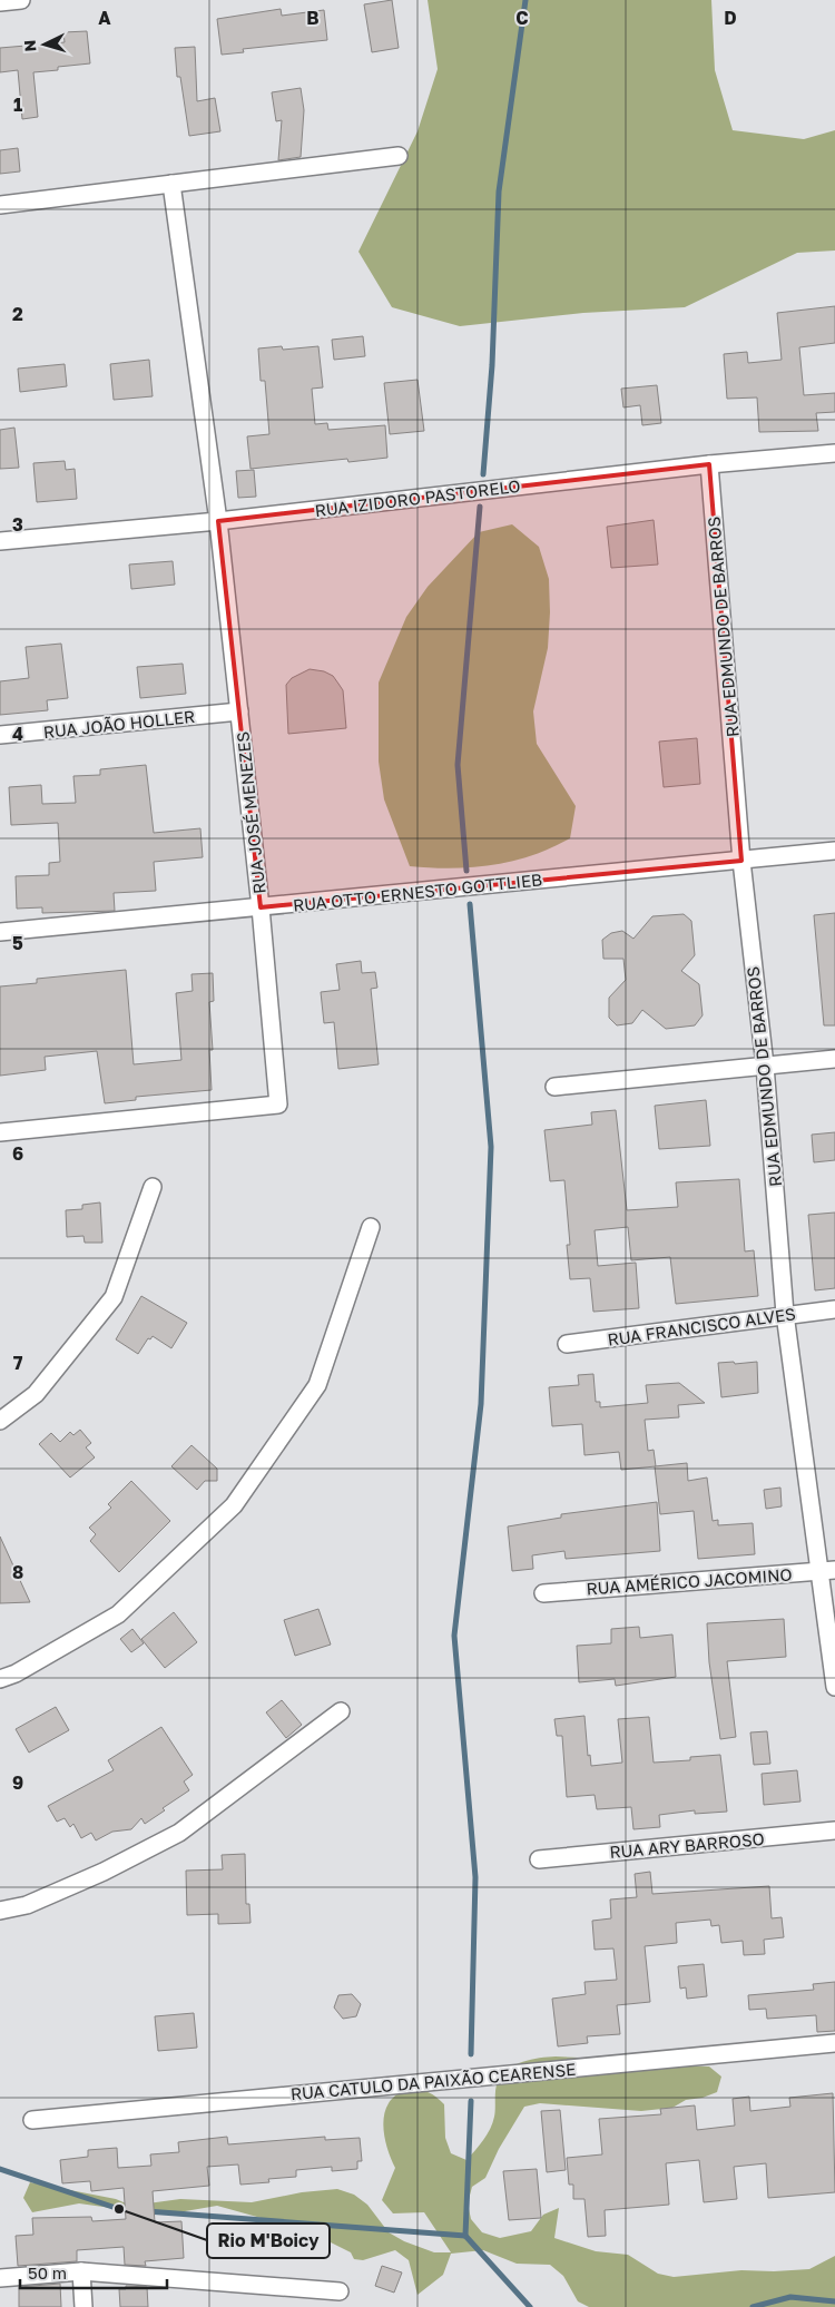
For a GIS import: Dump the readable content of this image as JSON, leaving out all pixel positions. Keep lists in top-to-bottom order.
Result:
{
  "streets": {
    "street": [
      "RUA IZIDORO PASTORELO",
      "RUA EDMUNDO DE BARROS",
      "RUA JOÃO HOLLER",
      "RUA JOSÉ MENEZES",
      "RUA OTTO ERNESTO GOTTLIEB",
      "RUA FRANCISCO ALVES",
      "RUA AMÉRICO JACOMINO",
      "RUA ARY BARROSO",
      "RUA CATULO DA PAIXÃO CEARENSE"
    ]
  },
  "crossings": [
    ["RUA IZIDORO PASTORELO", "RUA EDMUNDO DE BARROS"],
    ["RUA IZIDORO PASTORELO", "RUA JOSÉ MENEZES"],
    ["RUA EDMUNDO DE BARROS", "RUA OTTO ERNESTO GOTTLIEB"],
    ["RUA EDMUNDO DE BARROS", "RUA FRANCISCO ALVES"],
    ["RUA EDMUNDO DE BARROS", "RUA AMÉRICO JACOMINO"],
    ["RUA JOÃO HOLLER", "RUA JOSÉ MENEZES"],
    ["RUA JOSÉ MENEZES", "RUA OTTO ERNESTO GOTTLIEB"]
  ],
  "places": ["Rio M'Boicy"],
  "scale_bar": "50 m",
  "north": "left",
  "grid": {
    "columns": [
      "A",
      "B",
      "C",
      "D"
    ],
    "rows": [
      "1",
      "2",
      "3",
      "4",
      "5",
      "6",
      "7",
      "8",
      "9"
    ]
  }
}
